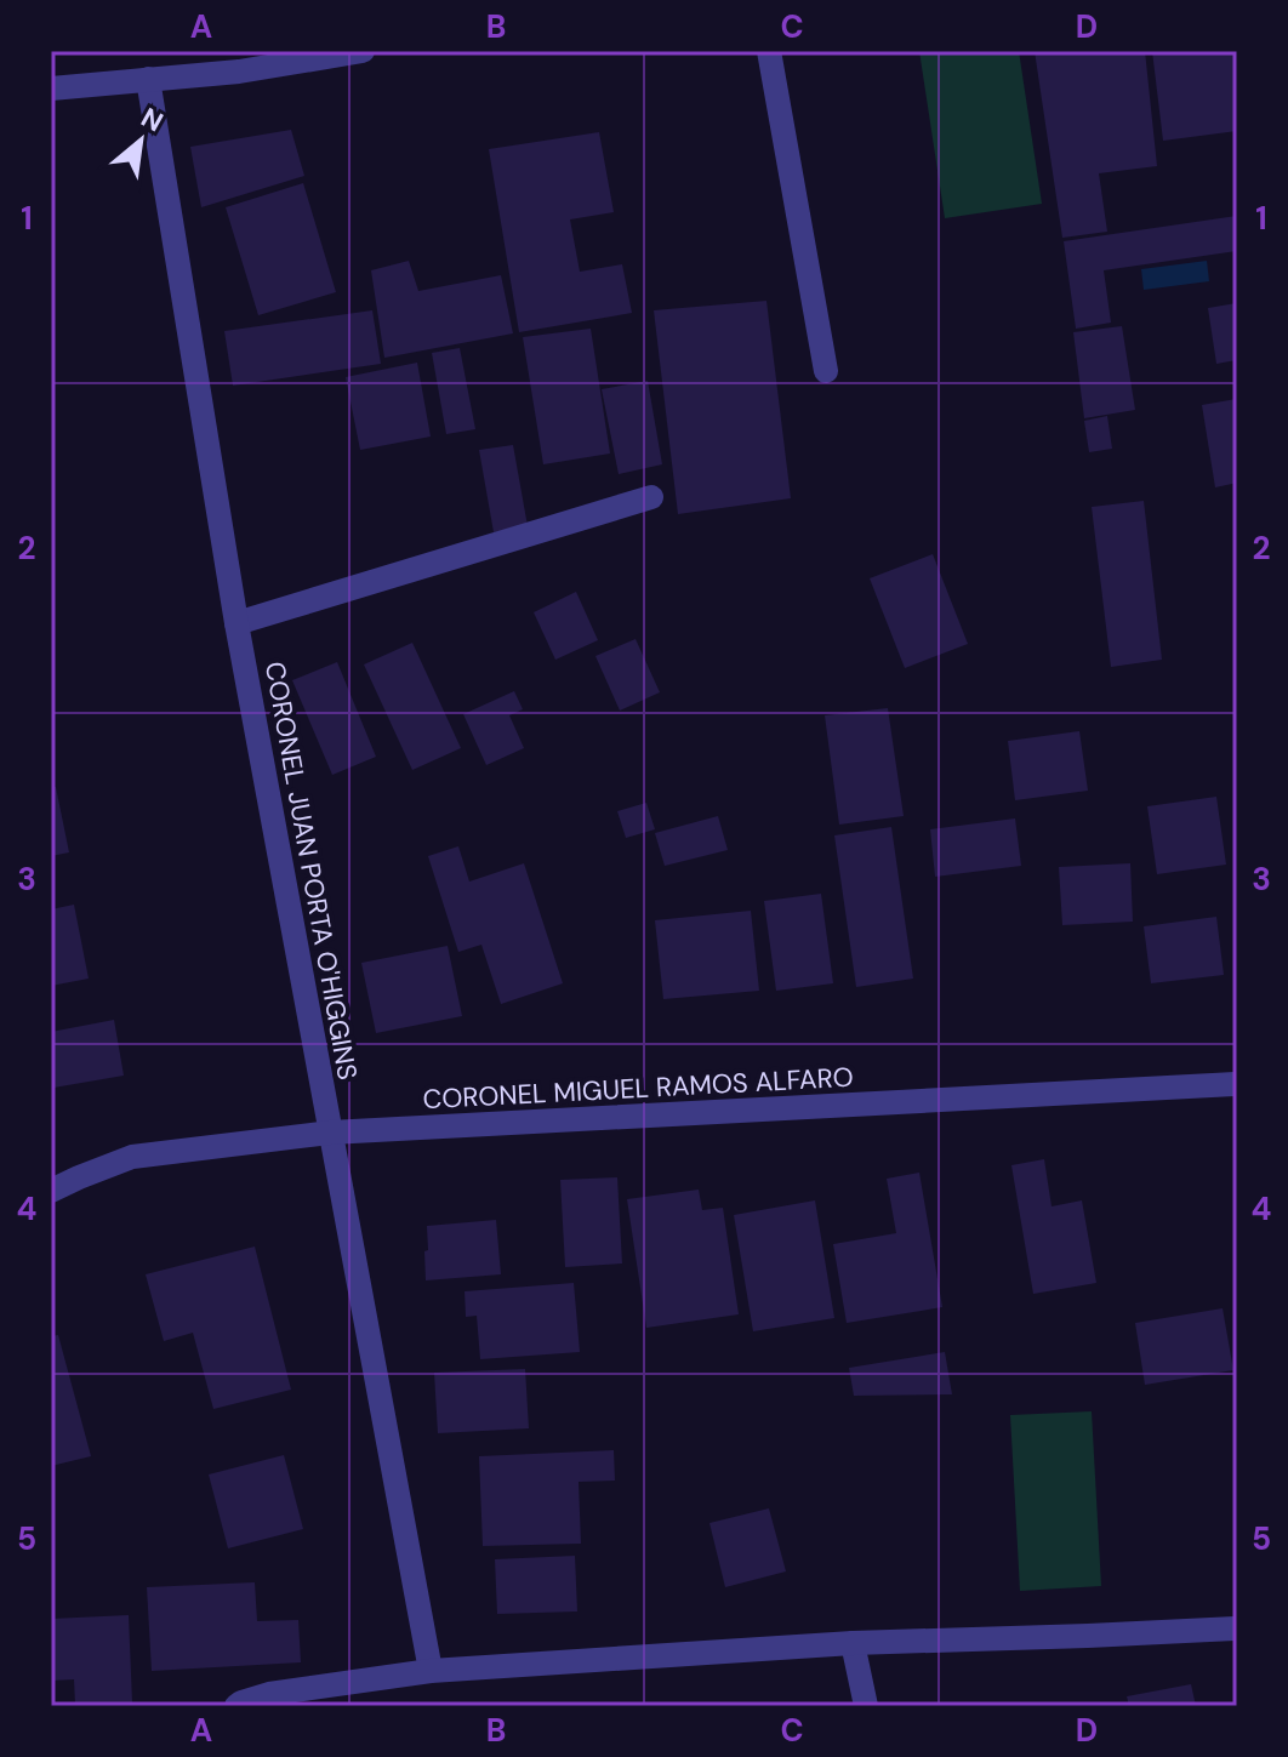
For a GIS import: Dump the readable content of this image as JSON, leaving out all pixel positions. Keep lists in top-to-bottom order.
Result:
{
  "streets": {
    "street": ["CORONEL JUAN PORTA O'HIGGINS", "CORONEL MIGUEL RAMOS ALFARO"]
  },
  "crossings": [
    ["CORONEL JUAN PORTA O'HIGGINS", "CORONEL MIGUEL RAMOS ALFARO"]
  ],
  "north": "top right",
  "grid": {
    "columns": [
      "A",
      "B",
      "C",
      "D"
    ],
    "rows": [
      "1",
      "2",
      "3",
      "4",
      "5"
    ]
  }
}
